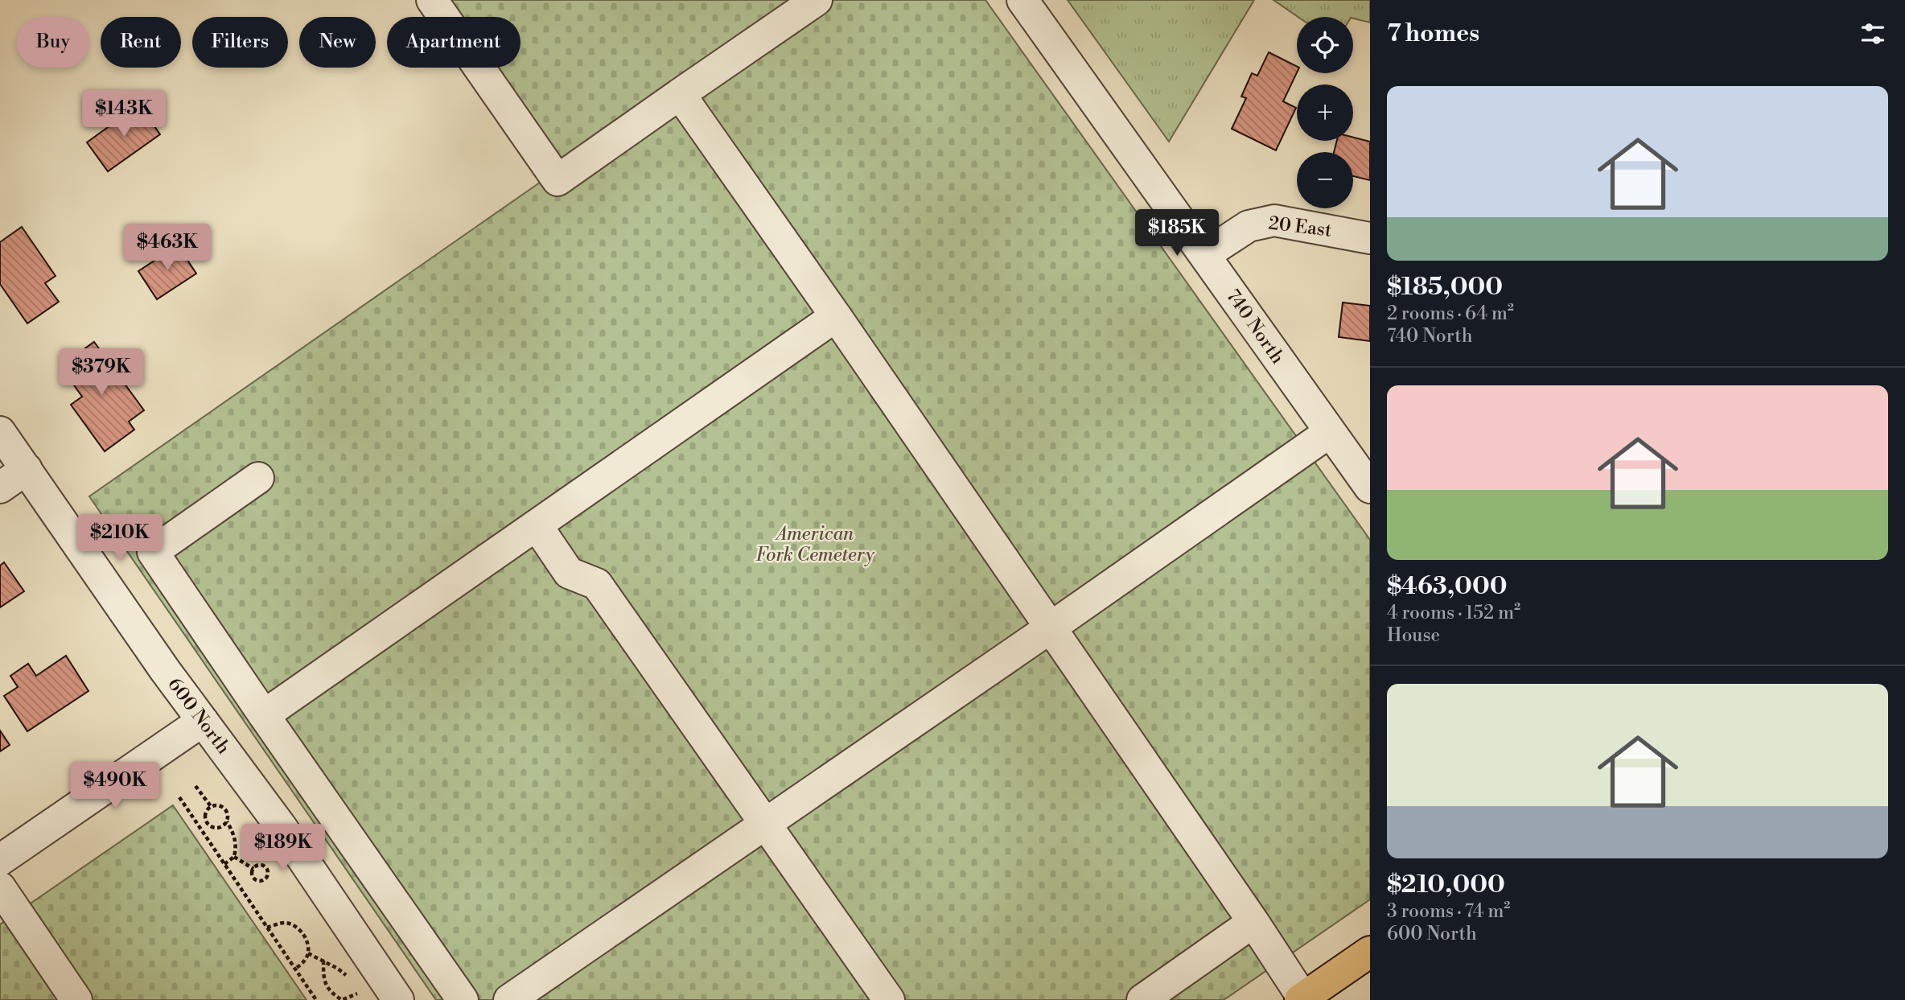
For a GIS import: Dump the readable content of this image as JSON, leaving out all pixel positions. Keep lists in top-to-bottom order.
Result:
{
  "streets": {
    "street": ["20 East", "740 North", "600 North"]
  },
  "crossings": [
    ["20 East", "740 North"]
  ],
  "parks": ["American Fork Cemetery"],
  "page": {
    "heading": "7 homes",
    "map_buttons": ["+", "−"],
    "chip": [
      "Buy",
      "Rent",
      "Filters",
      "New",
      "Apartment"
    ],
    "list": [
      {
        "name": "$185,000",
        "note": "2 rooms · 64 m² · 740 North"
      },
      {
        "name": "$463,000",
        "note": "4 rooms · 152 m² · House"
      },
      {
        "name": "$210,000",
        "note": "3 rooms · 74 m² · 600 North"
      }
    ],
    "price": [
      "$143K",
      "$185K",
      "$463K",
      "$379K",
      "$210K",
      "$490K",
      "$189K"
    ]
  }
}
